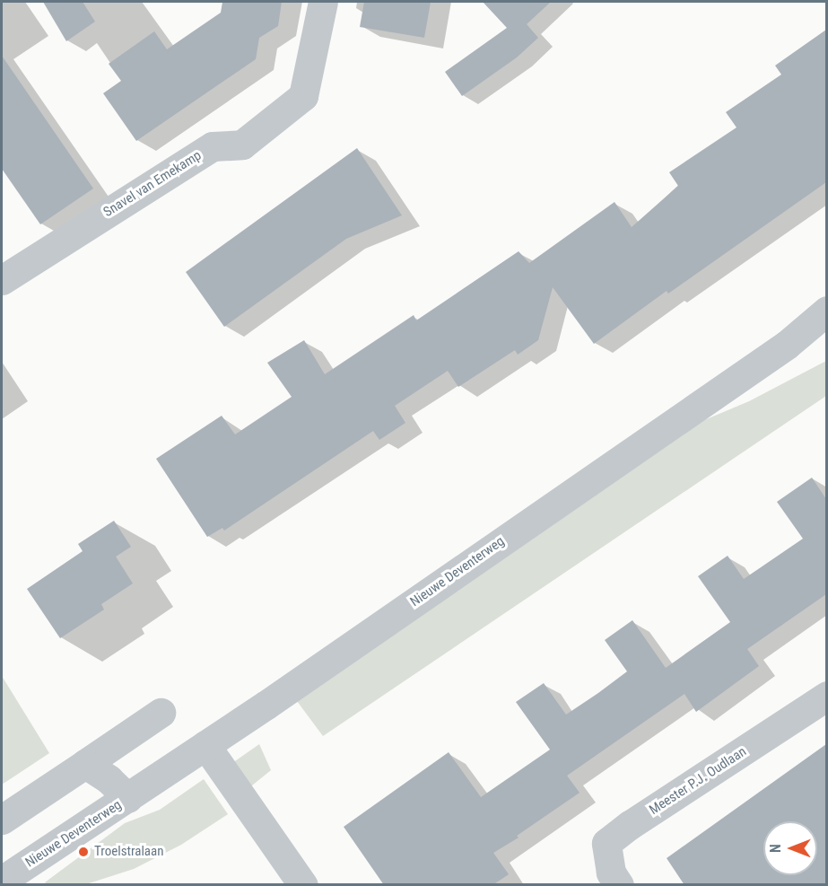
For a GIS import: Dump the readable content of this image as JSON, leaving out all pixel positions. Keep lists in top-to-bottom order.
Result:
{
  "streets": {
    "street": ["Snavel van Emekamp", "Nieuwe Deventerweg", "Meester P.J. Oudlaan"]
  },
  "places": ["Troelstralaan"],
  "north": "left"
}
